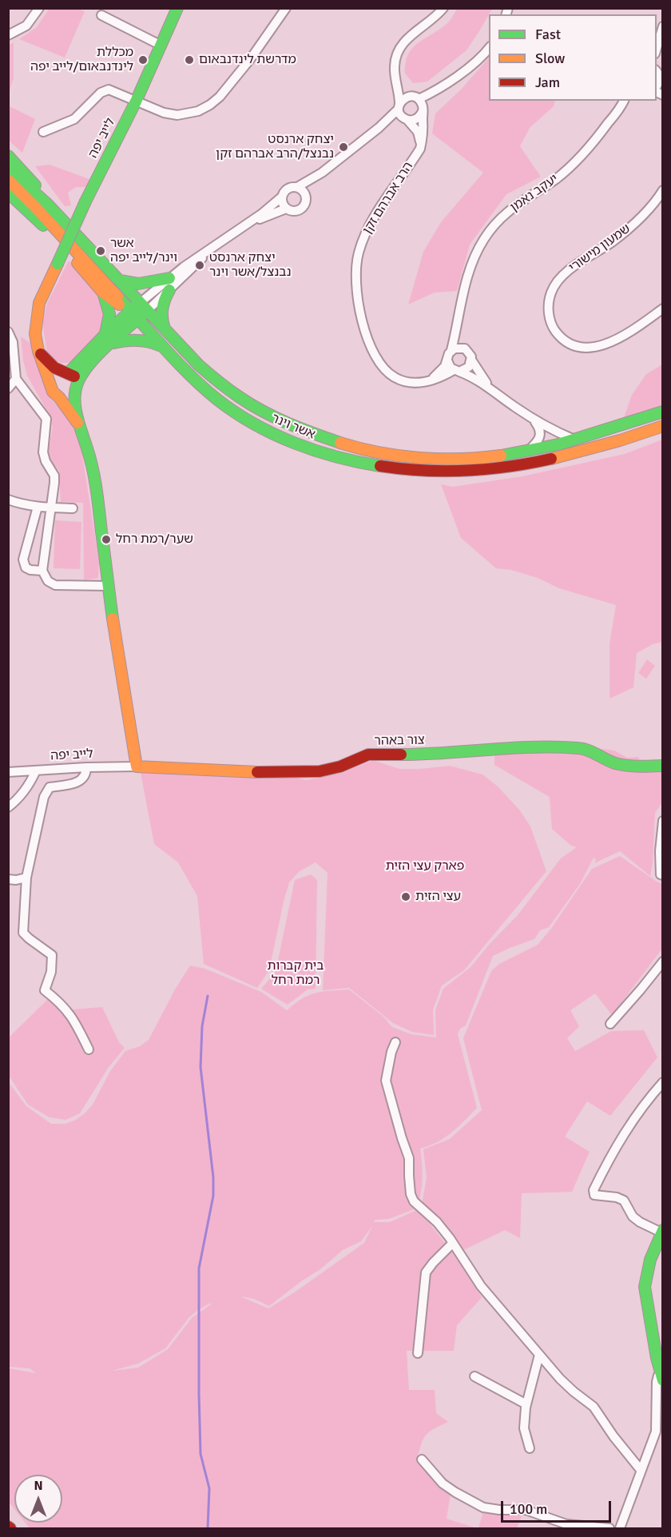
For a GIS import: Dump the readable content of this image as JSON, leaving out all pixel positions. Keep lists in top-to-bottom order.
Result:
{
  "streets": {
    "main road": ["לייב יפה", "אשר וינר", "צור באהר"],
    "street": ["יעקב נאמן", "הרב אברהם זקן", "שמעון מישורי"]
  },
  "crossings": [
    ["לייב יפה", "צור באהר"],
    ["יעקב נאמן", "הרב אברהם זקן"]
  ],
  "parks": ["פארק עצי הזית", "בית קברות רמת רחל"],
  "places": [
    "מכללת לינדנבאום/לייב יפה",
    "מדרשת לינדנבאום",
    "יצחק ארנסט נבנצל/הרב אברהם זקן",
    "אשר וינר/לייב יפה",
    "יצחק ארנסט נבנצל/אשר וינר",
    "שער/רמת רחל",
    "עצי הזית"
  ],
  "legend": ["Fast", "Slow", "Jam"],
  "scale_bar": "100 m",
  "north": "top"
}
